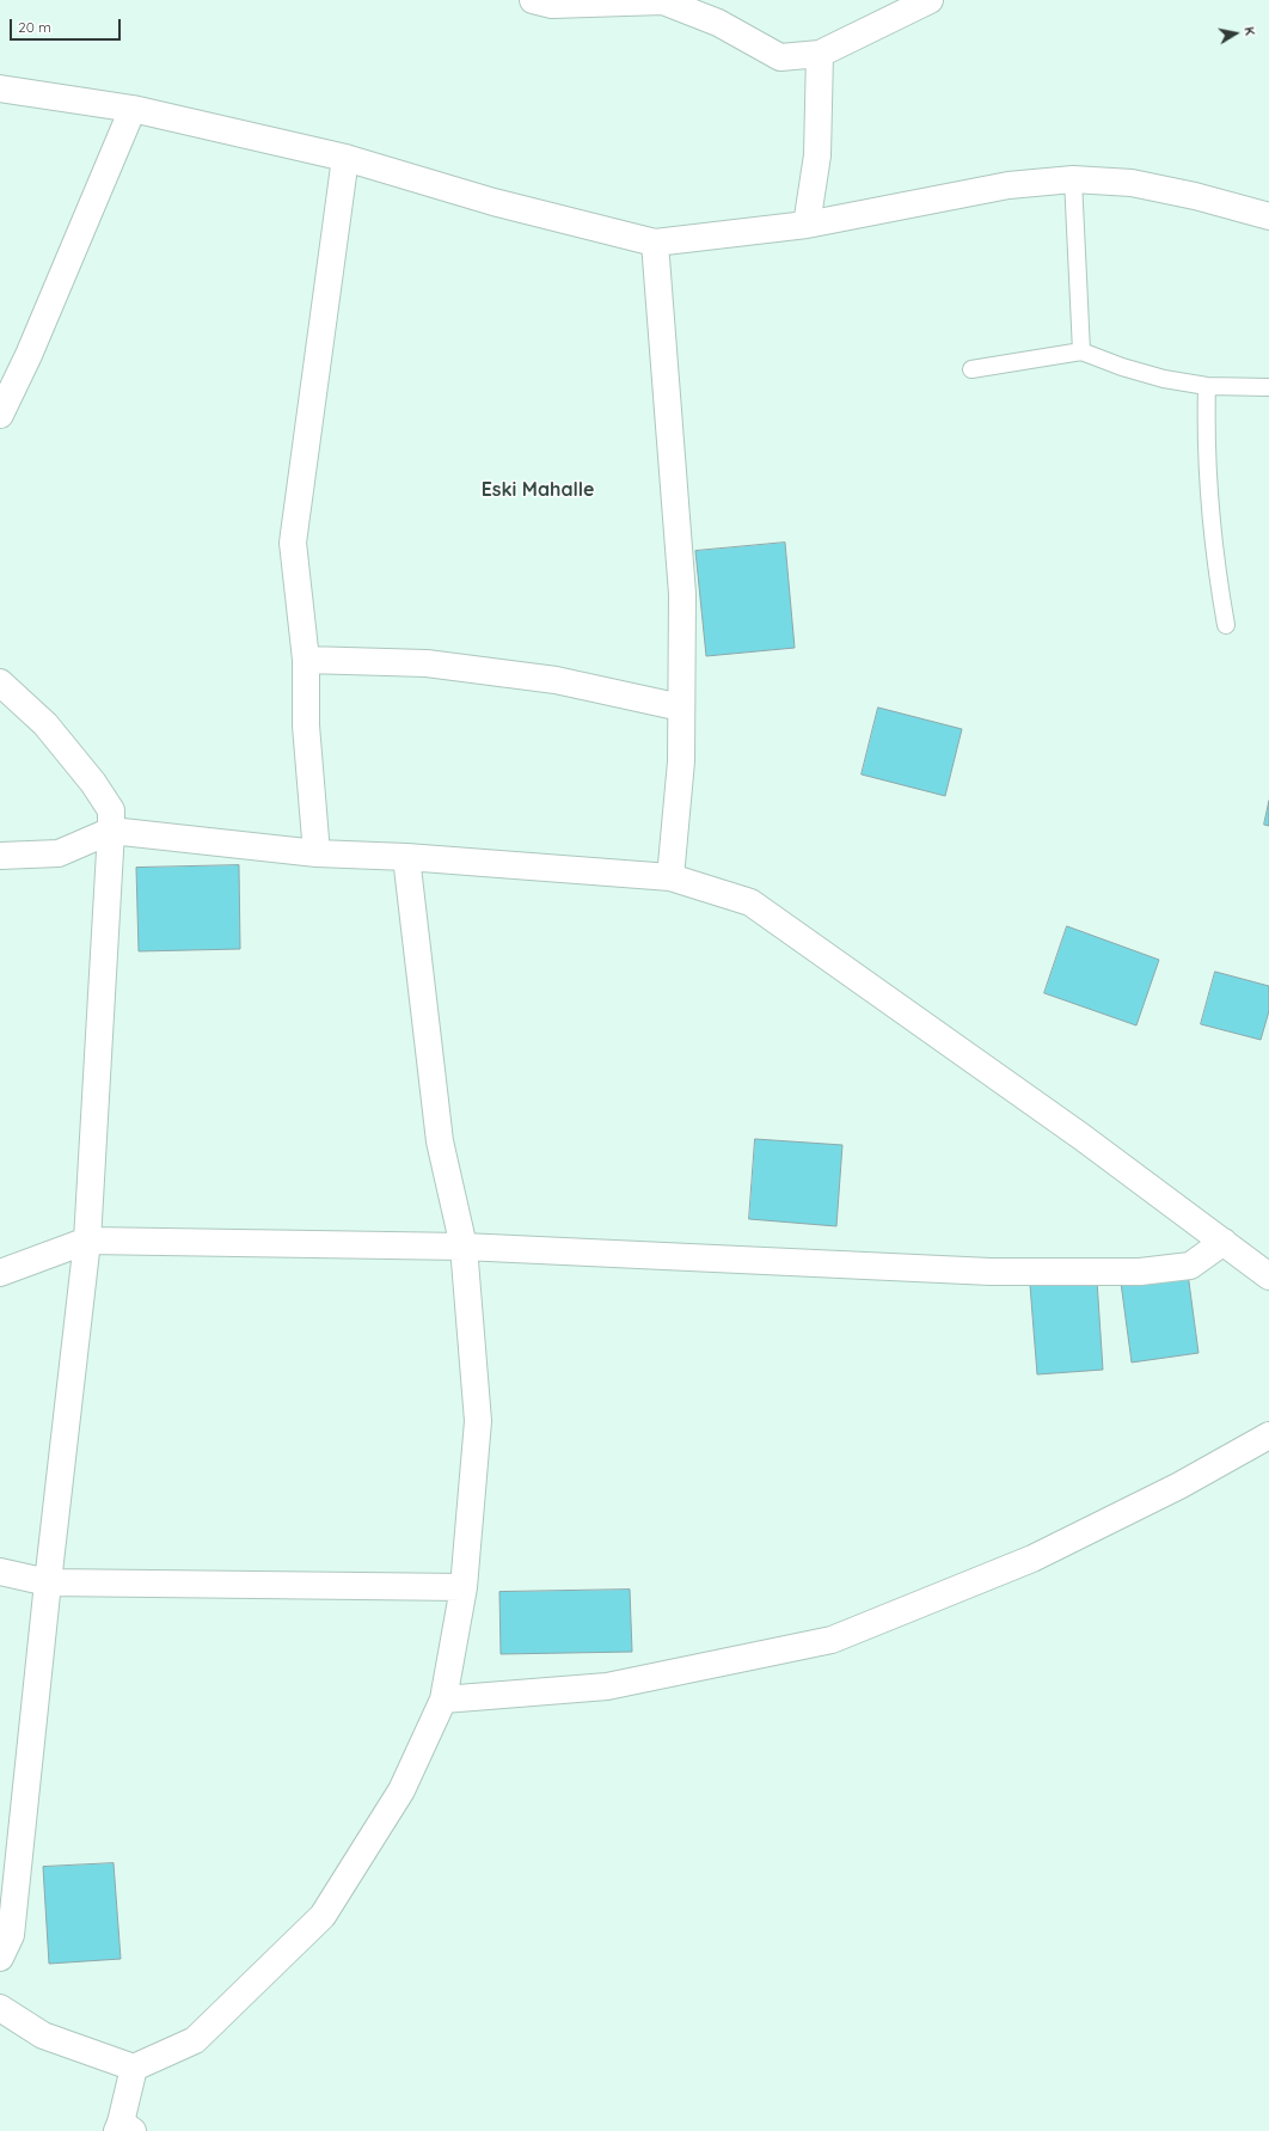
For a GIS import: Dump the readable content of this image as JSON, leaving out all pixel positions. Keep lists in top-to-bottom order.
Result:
{
  "districts": ["Eski Mahalle"],
  "scale_bar": "20 m",
  "north": "right"
}
